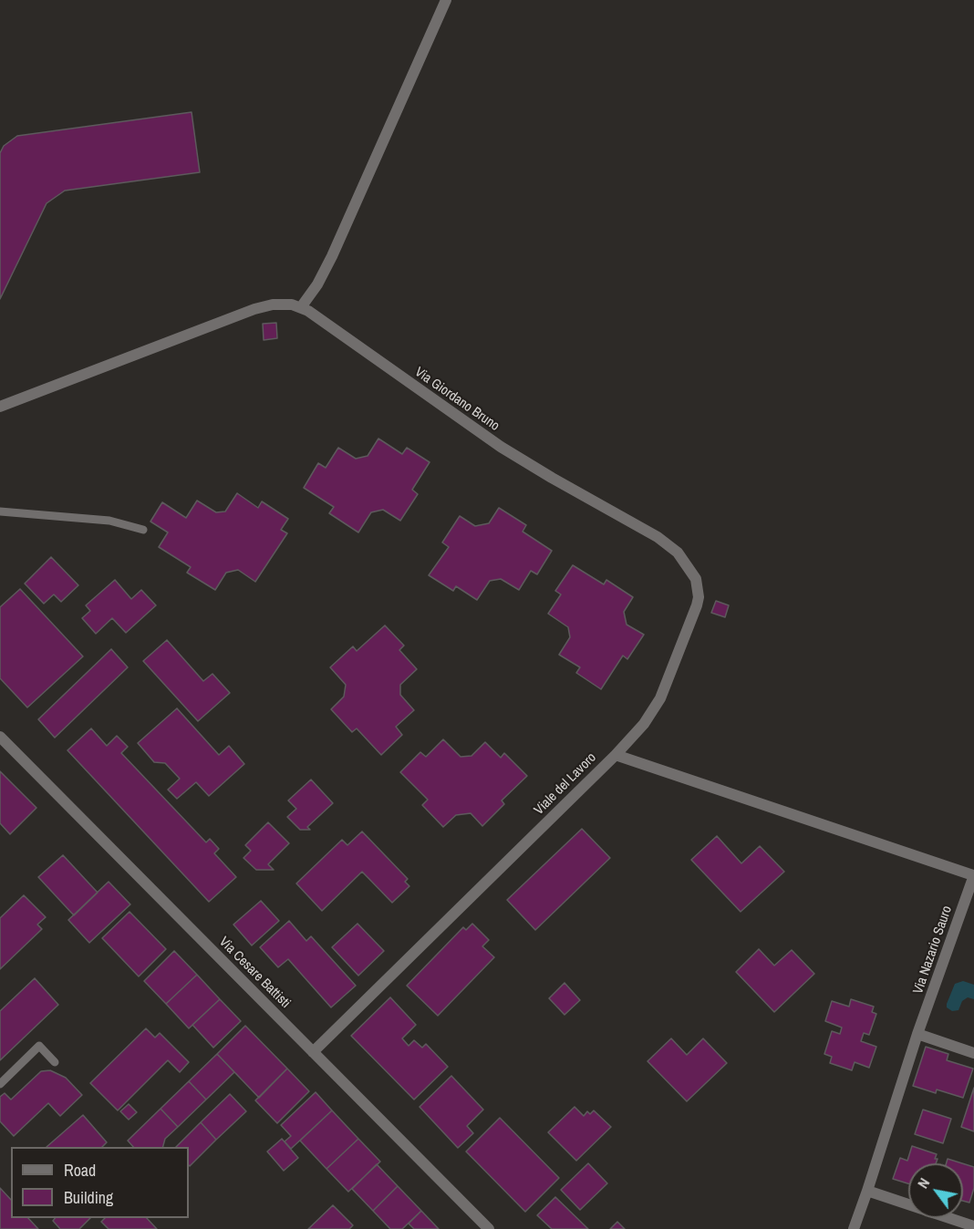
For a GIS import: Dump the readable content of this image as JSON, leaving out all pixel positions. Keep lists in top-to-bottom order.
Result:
{
  "streets": {
    "street": [
      "Via Giordano Bruno",
      "Viale del Lavoro",
      "Via Nazario Sauro",
      "Via Cesare Battisti"
    ]
  },
  "crossings": [
    ["Via Giordano Bruno", "Viale del Lavoro"],
    ["Viale del Lavoro", "Via Nazario Sauro"],
    ["Viale del Lavoro", "Via Cesare Battisti"]
  ],
  "legend": ["Road", "Building"],
  "north": "top left"
}
